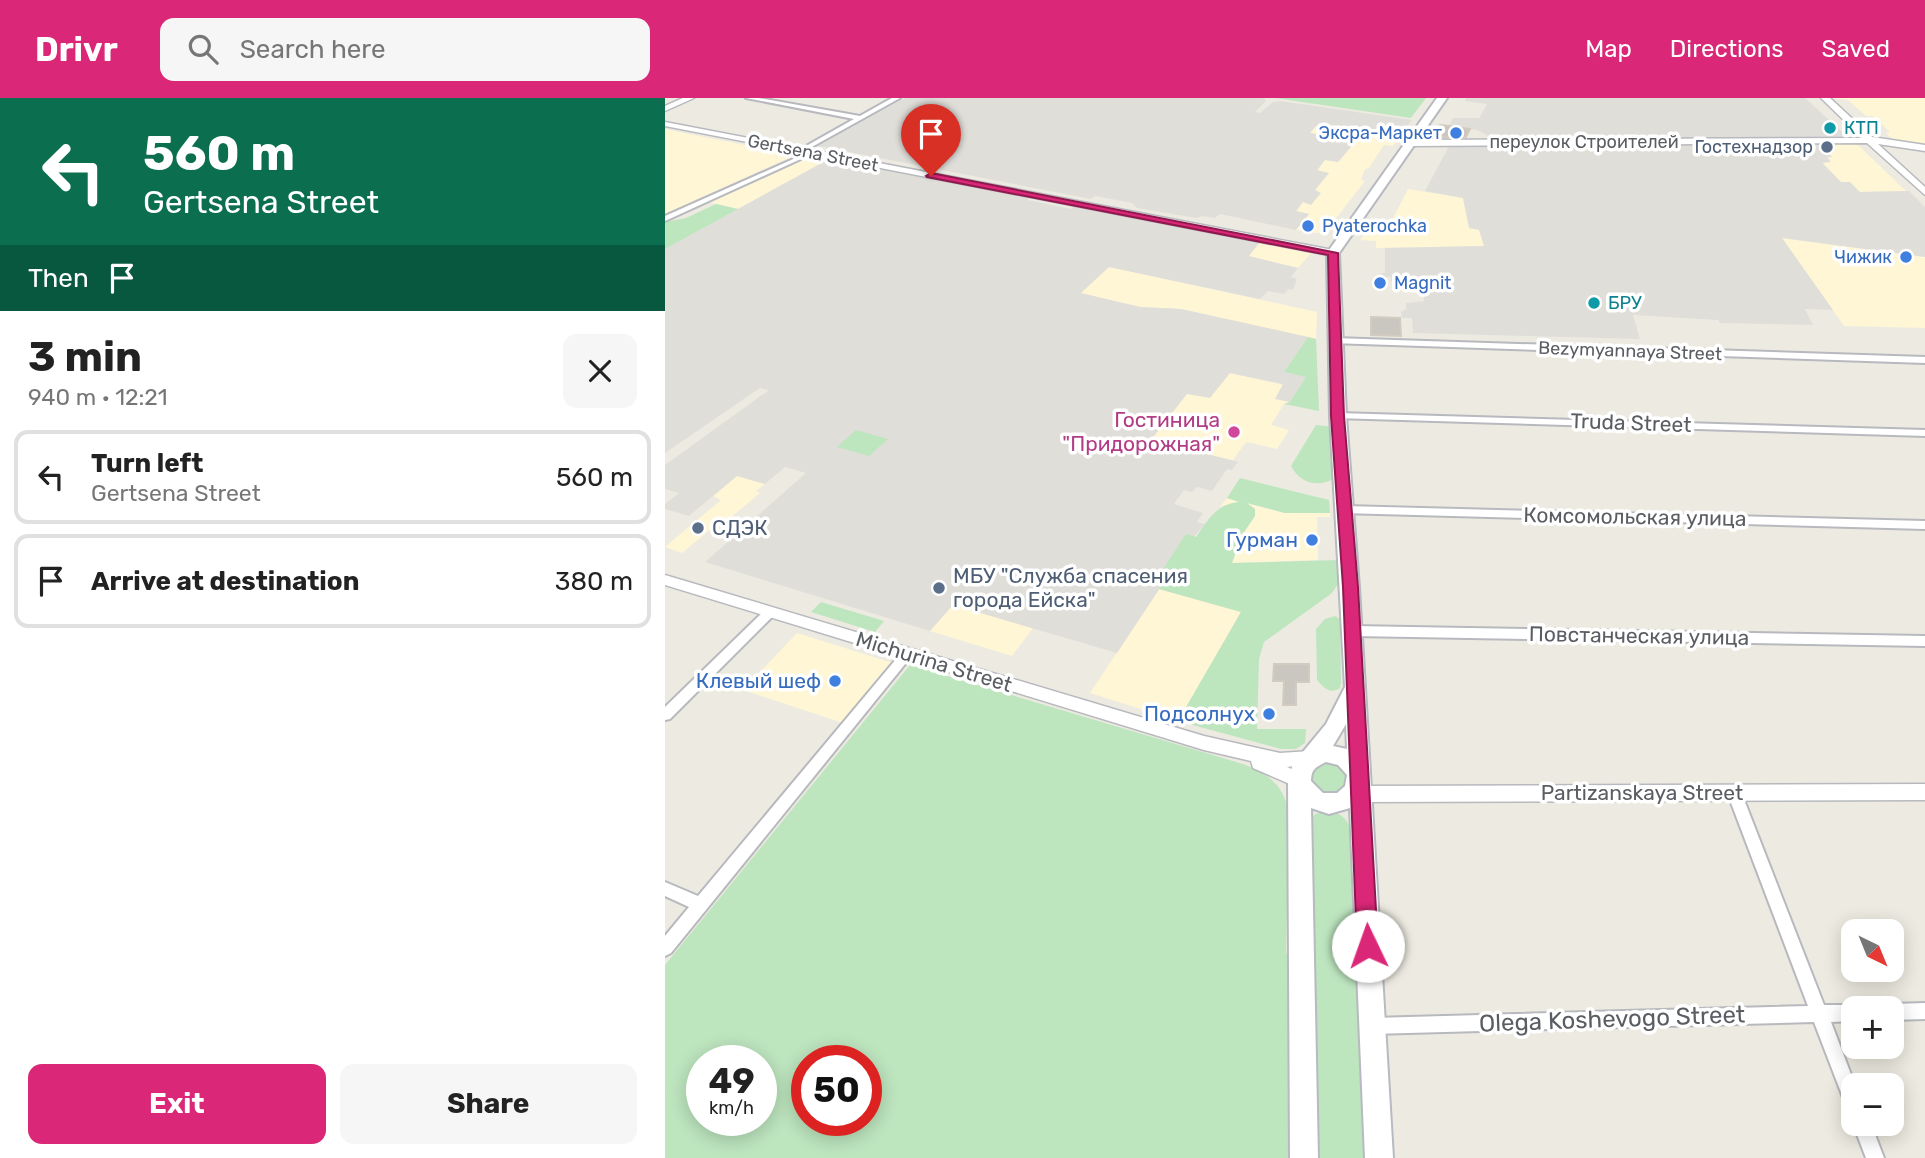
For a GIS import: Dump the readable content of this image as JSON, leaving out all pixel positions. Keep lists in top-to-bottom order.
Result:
{
  "streets": {
    "street": [
      "переулок Строителей",
      "Gertsena Street",
      "Bezymyannaya Street",
      "Truda Street",
      "Комсомольская улица",
      "Повстанческая улица",
      "Michurina Street",
      "Partizanskaya Street",
      "Olega Koshevogo Street"
    ]
  },
  "crossings": [
    ["Michurina Street", "Partizanskaya Street"]
  ],
  "places": [
    "КТП",
    "Эксра-Маркет",
    "Гостехнадзор",
    "Pyaterochka",
    "Чижик",
    "Magnit",
    "БРУ",
    "Гостиница \"Придорожная\"",
    "СДЭК",
    "Гурман",
    "МБУ \"Служба спасения города Ейска\"",
    "Клевый шеф",
    "Подсолнух"
  ],
  "north": "bottom right",
  "page": {
    "header": "Drivr",
    "search": "Search here",
    "nav": ["Map", "Directions", "Saved"],
    "turn": ["560 m", "Gertsena Street"],
    "then": "Then",
    "heading": ["3 min", "940 m · 12:21"],
    "list": [
      {
        "name": "Turn left",
        "note": "Gertsena Street",
        "value": "560 m"
      },
      {
        "name": "Arrive at destination",
        "value": "380 m"
      }
    ],
    "map_buttons": ["+", "−"],
    "speed": "49 km/h",
    "limit": "50",
    "buttons": ["Exit", "Share"]
  }
}
